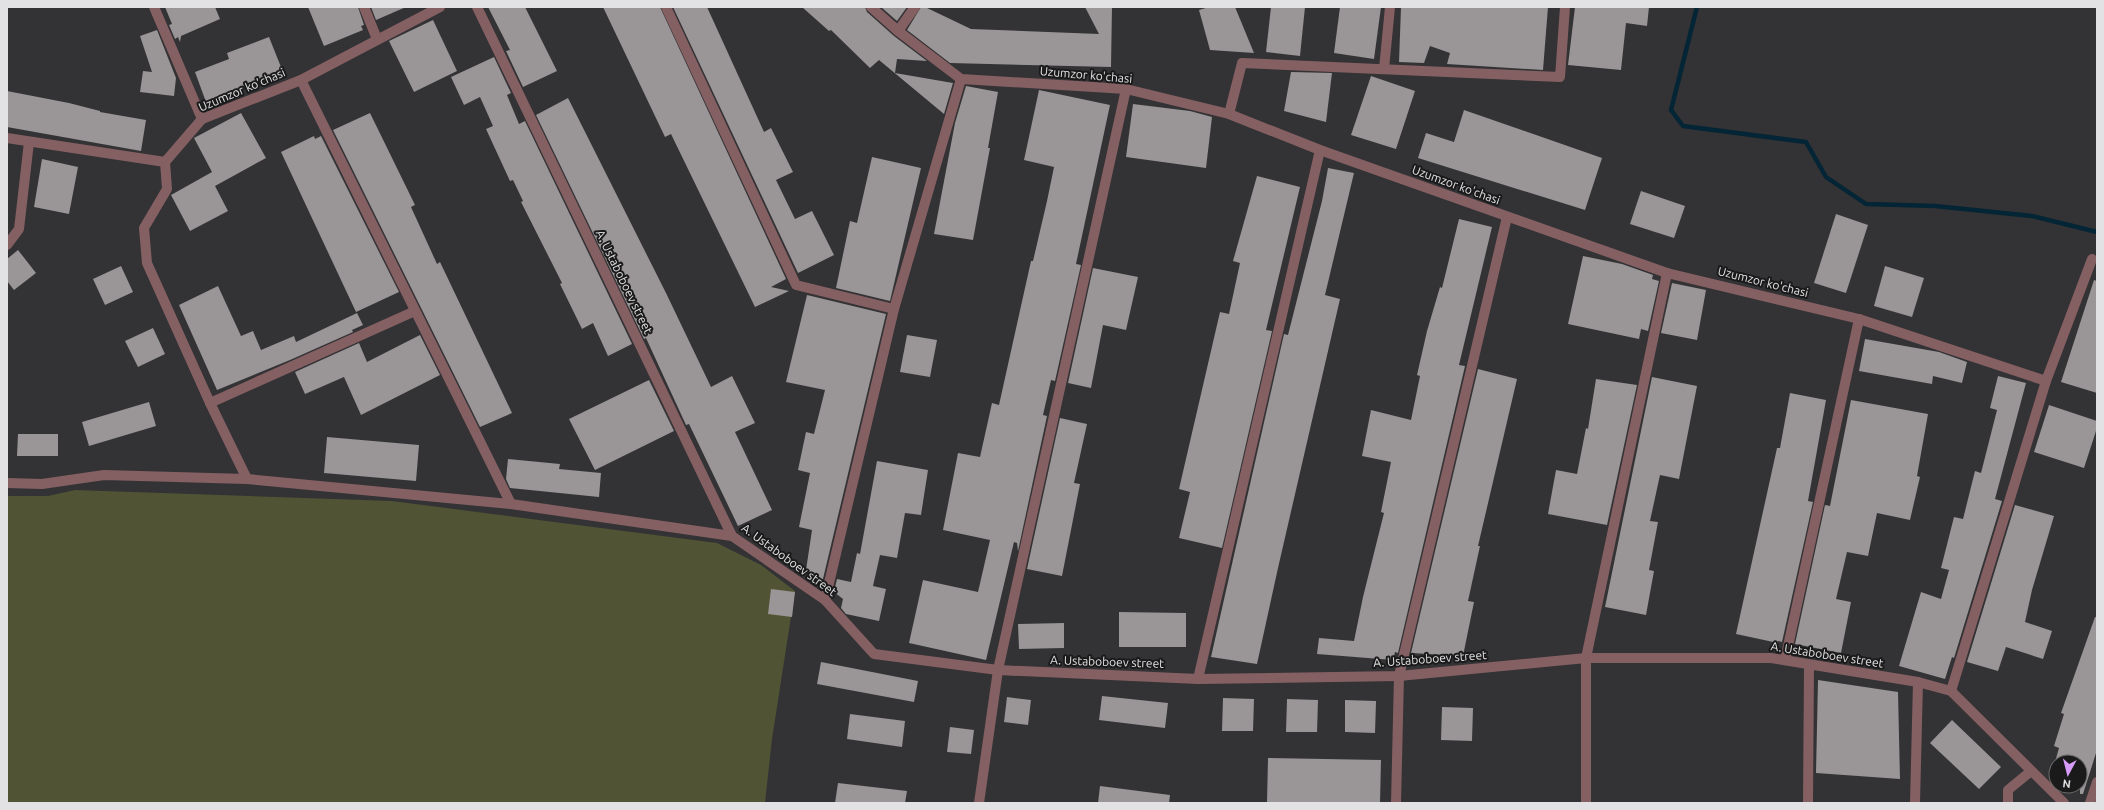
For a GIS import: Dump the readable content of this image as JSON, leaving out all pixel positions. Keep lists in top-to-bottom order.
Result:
{
  "streets": {
    "street": ["Uzumzor ko'chasi", "A. Ustaboboev street"]
  },
  "north": "bottom"
}
